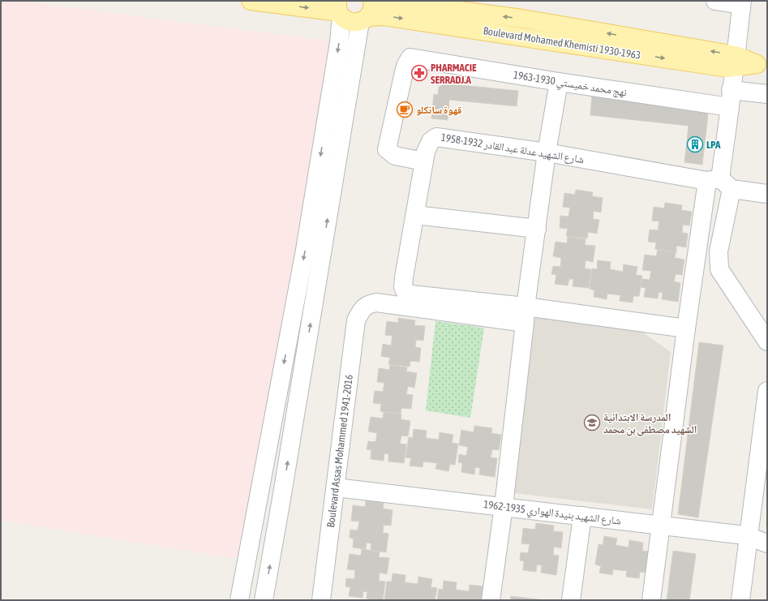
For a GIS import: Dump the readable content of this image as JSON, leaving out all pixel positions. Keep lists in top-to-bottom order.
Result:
{
  "streets": {
    "main road": ["Boulevard Mohamed Khemisti 1930-1963"],
    "street": [
      "نهج محمد خميستي 1930-1963",
      "شارع الشهيد عدلة عبد القادر 1932-1958",
      "Boulevard Assas Mohammed 1941-2016",
      "شارع الشهيد بنيدة الهواري 1935-1962"
    ]
  },
  "crossings": [
    ["نهج محمد خميستي 1930-1963", "شارع الشهيد عدلة عبد القادر 1932-1958"],
    ["شارع الشهيد عدلة عبد القادر 1932-1958", "Boulevard Assas Mohammed 1941-2016"],
    ["Boulevard Assas Mohammed 1941-2016", "شارع الشهيد بنيدة الهواري 1935-1962"]
  ],
  "places": {
    "pharmacy": ["PHARMACIE SERRADJ.A"],
    "cafe": ["قهوة سانكلو"],
    "building": ["LPA"],
    "school or university": ["المدرسة الابتدائية الشهيد مصطفى بن محمد"]
  }
}
